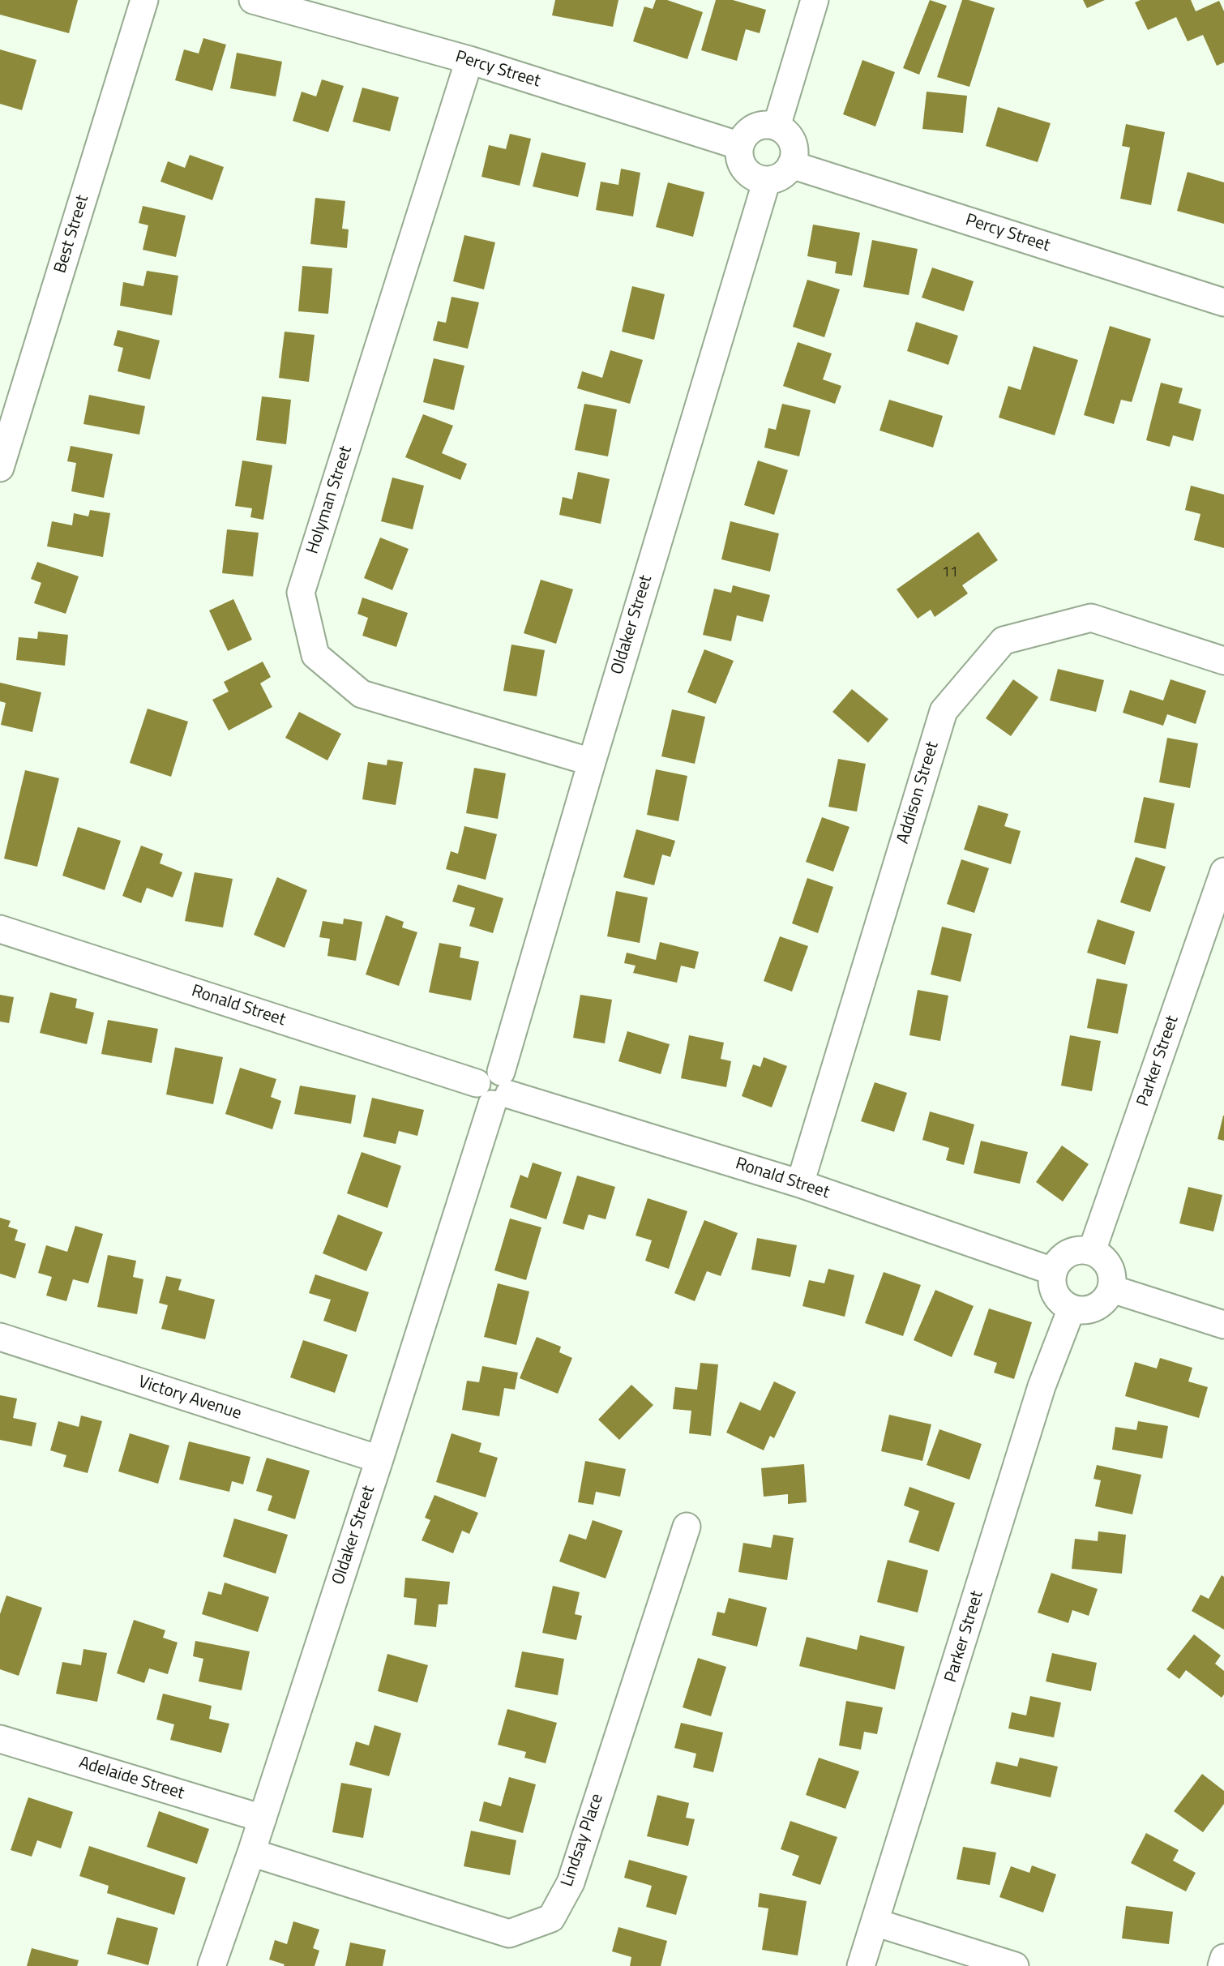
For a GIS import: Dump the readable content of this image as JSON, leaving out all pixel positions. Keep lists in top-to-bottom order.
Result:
{
  "streets": {
    "street": [
      "Percy Street",
      "Best Street",
      "Holyman Street",
      "Oldaker Street",
      "Addison Street",
      "Ronald Street",
      "Parker Street",
      "Victory Avenue",
      "Adelaide Street",
      "Lindsay Place"
    ]
  },
  "crossings": [
    ["Percy Street", "Holyman Street"],
    ["Percy Street", "Oldaker Street"],
    ["Holyman Street", "Oldaker Street"],
    ["Oldaker Street", "Ronald Street"],
    ["Oldaker Street", "Victory Avenue"],
    ["Oldaker Street", "Adelaide Street"],
    ["Oldaker Street", "Lindsay Place"],
    ["Addison Street", "Ronald Street"],
    ["Ronald Street", "Parker Street"]
  ],
  "house_numbers": ["11"]
}
